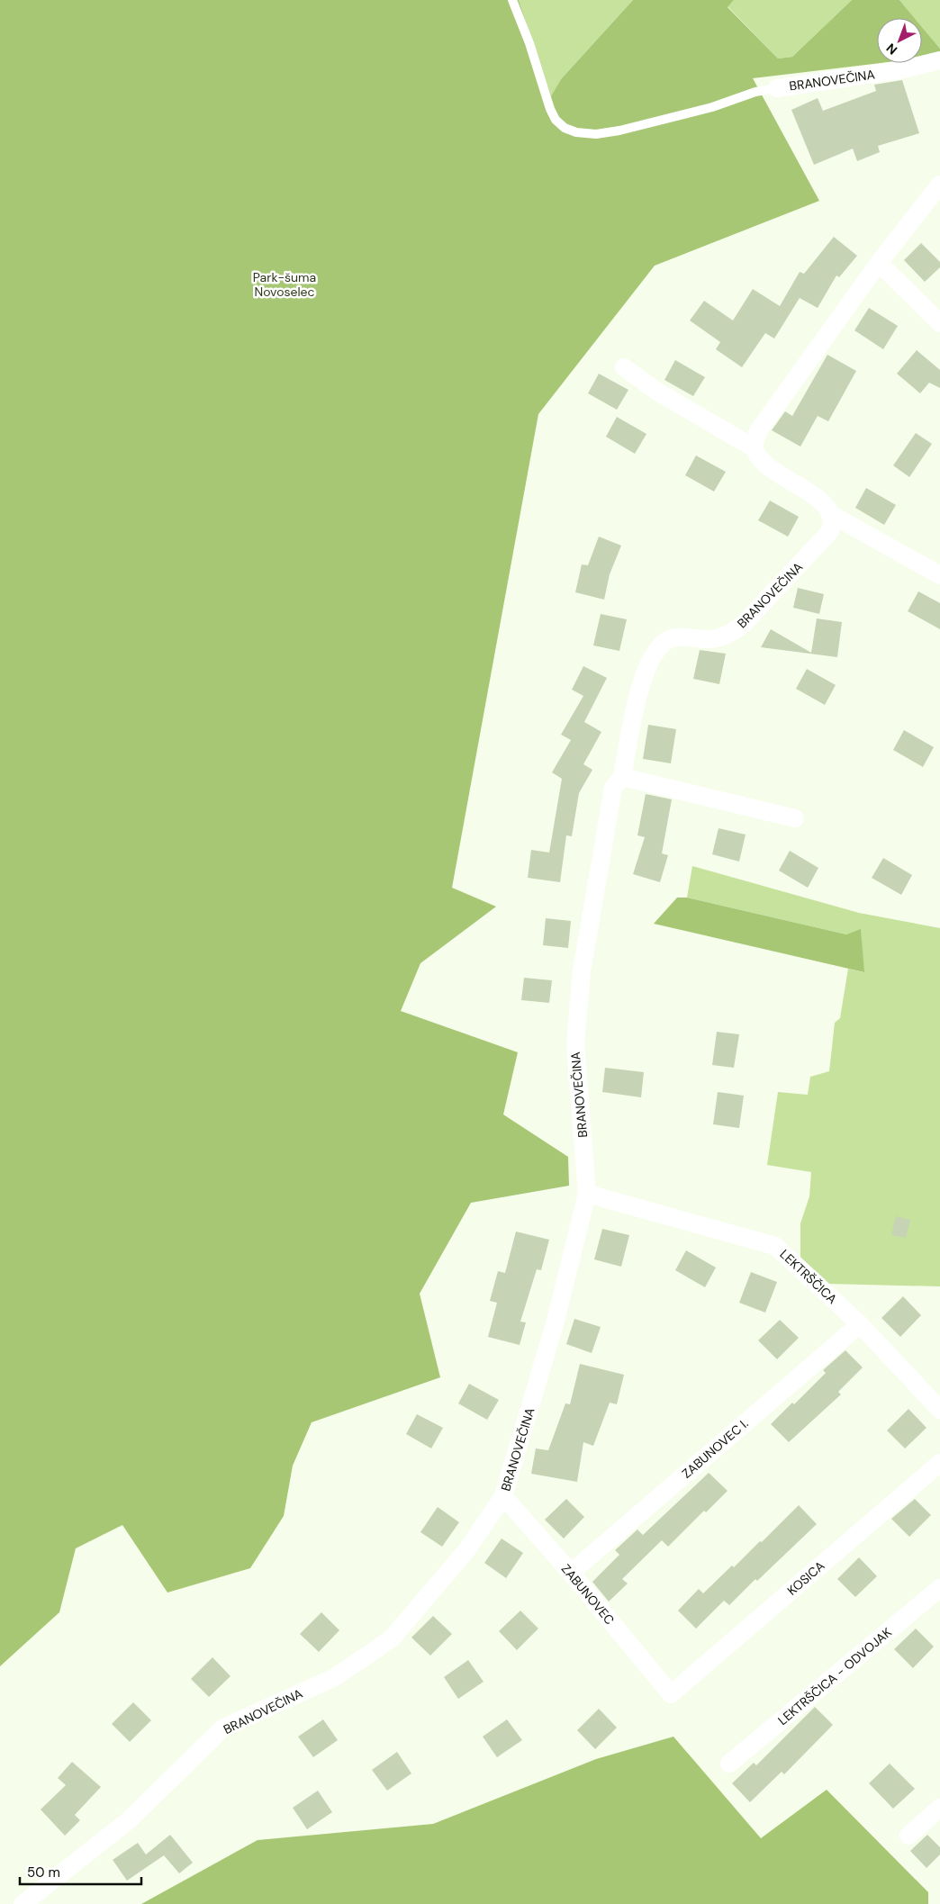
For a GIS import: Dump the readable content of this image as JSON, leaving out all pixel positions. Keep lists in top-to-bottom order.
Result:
{
  "streets": {
    "street": [
      "BRANOVEČINA",
      "LEKTRŠČICA",
      "ZABUNOVEC I.",
      "KOSICA",
      "ZABUNOVEC",
      "LEKTRŠČICA - ODVOJAK"
    ]
  },
  "crossings": [
    ["BRANOVEČINA", "LEKTRŠČICA"],
    ["BRANOVEČINA", "ZABUNOVEC"],
    ["LEKTRŠČICA", "ZABUNOVEC I."],
    ["ZABUNOVEC I.", "ZABUNOVEC"],
    ["KOSICA", "ZABUNOVEC"]
  ],
  "parks": ["Park-šuma Novoselec"],
  "scale_bar": "50 m",
  "north": "bottom left"
}
